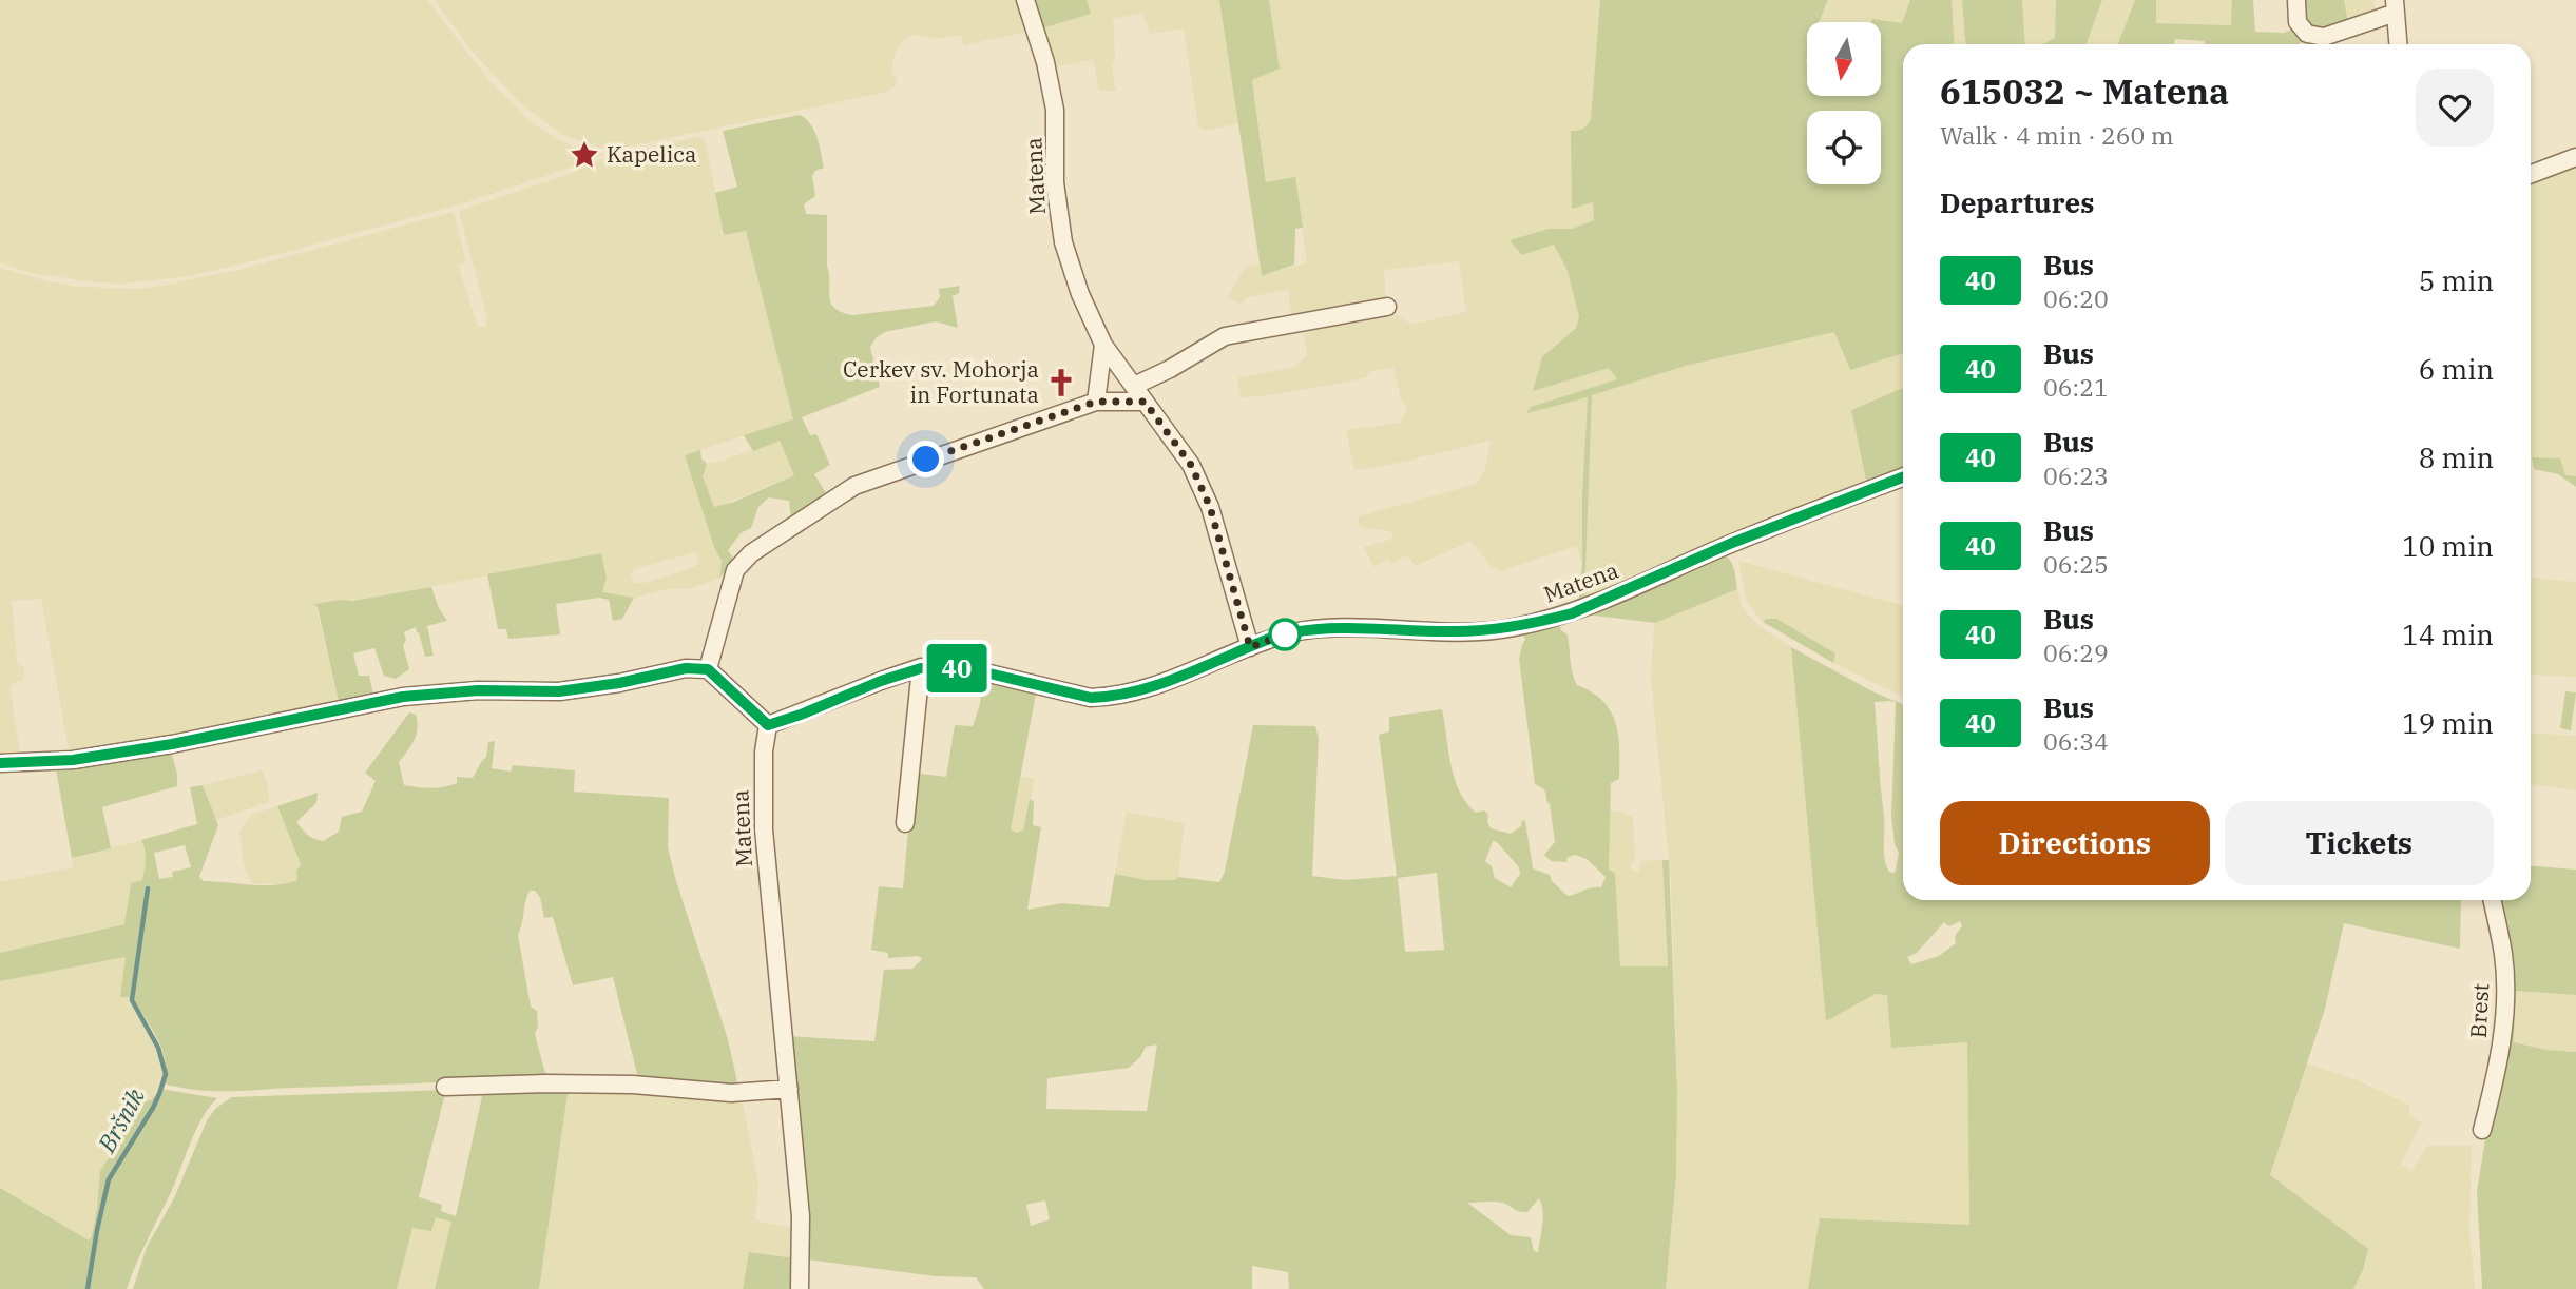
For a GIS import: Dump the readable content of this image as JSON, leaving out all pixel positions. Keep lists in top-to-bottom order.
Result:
{
  "streets": {
    "street": ["Matena", "Brest"]
  },
  "water": ["Bršnik"],
  "places": {
    "place": ["Kapelica"],
    "church": ["Cerkev sv. Mohorja in Fortunata"]
  },
  "lines": ["bus line 40"],
  "north": "bottom",
  "page": {
    "on_map": "40",
    "heading": [
      ["615032 ~ Matena", "Walk · 4 min · 260 m"],
      "Departures"
    ],
    "list": [
      {
        "mark": "40",
        "name": "Bus",
        "note": "06:20",
        "value": "5 min"
      },
      {
        "mark": "40",
        "name": "Bus",
        "note": "06:21",
        "value": "6 min"
      },
      {
        "mark": "40",
        "name": "Bus",
        "note": "06:23",
        "value": "8 min"
      },
      {
        "mark": "40",
        "name": "Bus",
        "note": "06:25",
        "value": "10 min"
      },
      {
        "mark": "40",
        "name": "Bus",
        "note": "06:29",
        "value": "14 min"
      },
      {
        "mark": "40",
        "name": "Bus",
        "note": "06:34",
        "value": "19 min"
      }
    ],
    "buttons": ["Directions", "Tickets"]
  }
}
